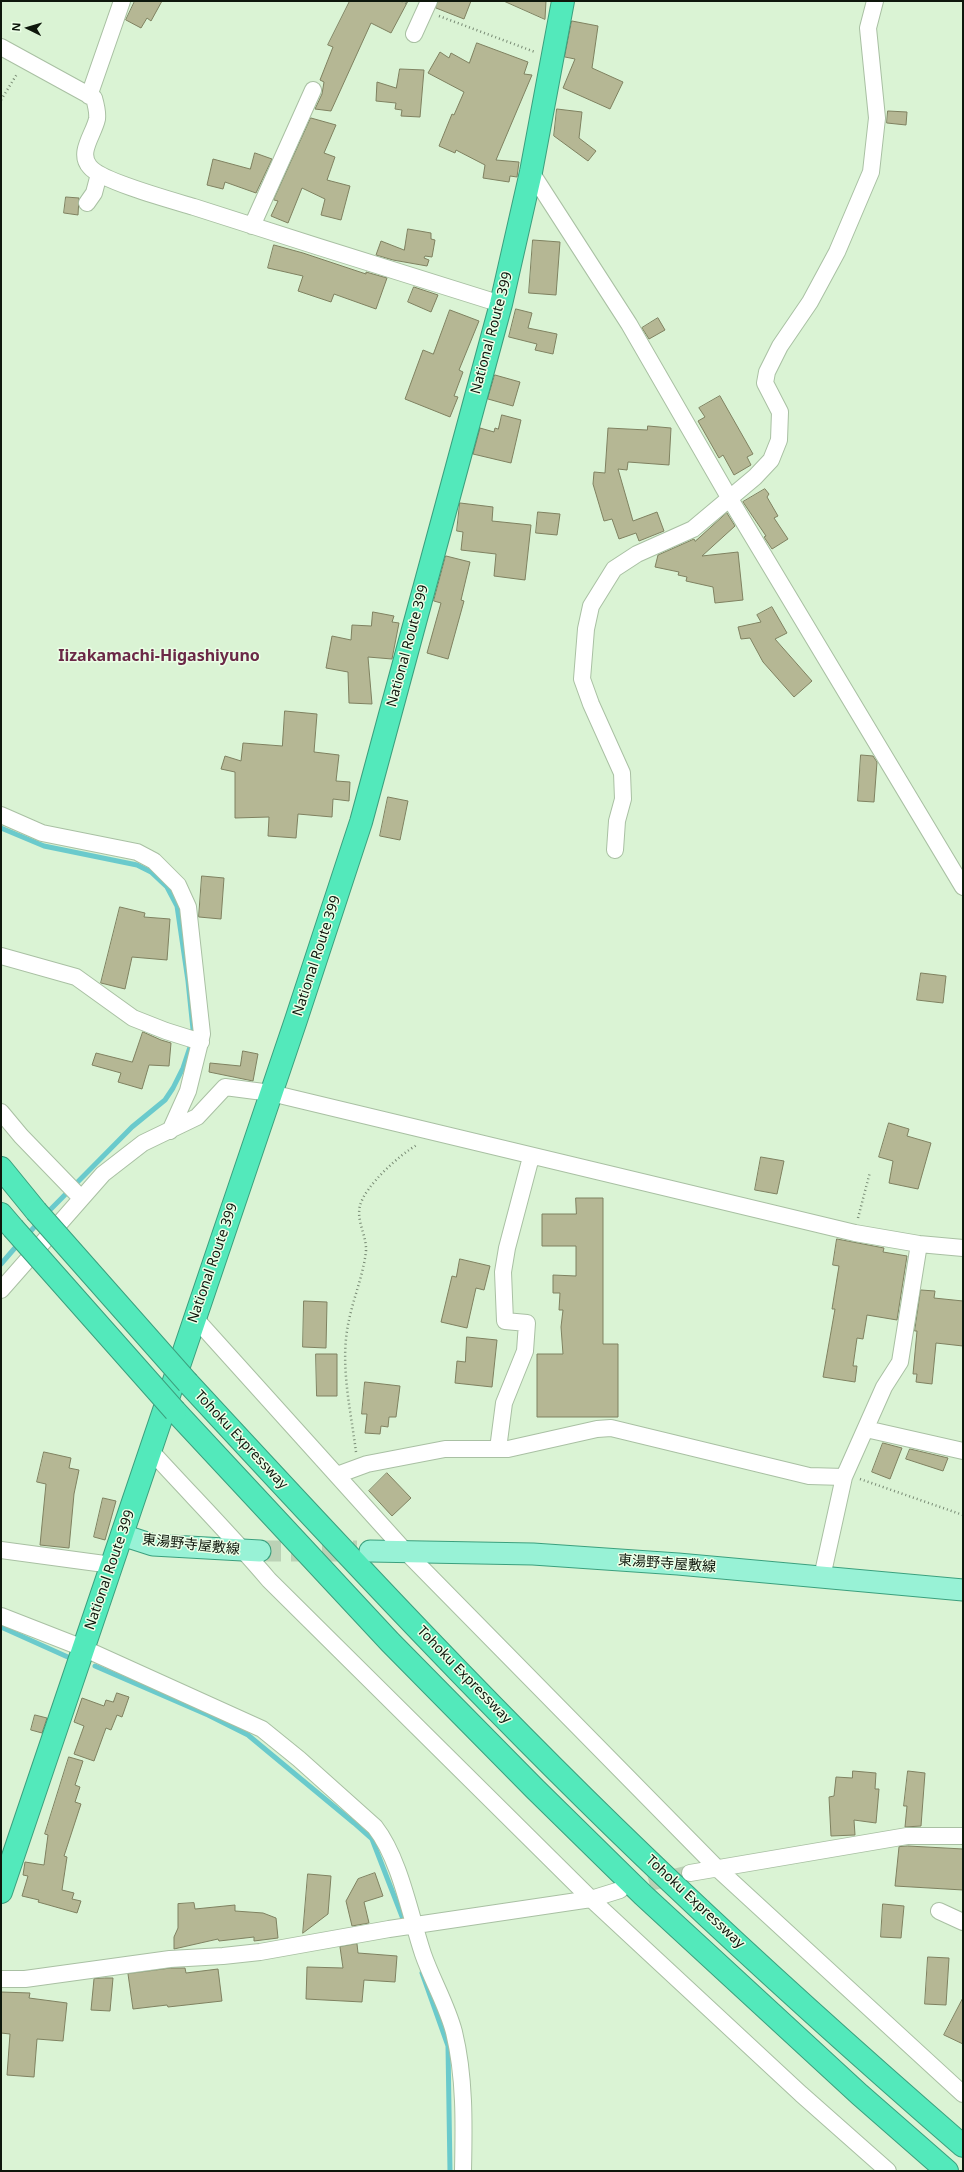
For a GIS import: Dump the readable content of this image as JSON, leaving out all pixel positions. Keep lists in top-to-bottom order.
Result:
{
  "streets": {
    "highway": ["National Route 399", "Tohoku Expressway"],
    "main road": ["東湯野寺屋敷線"]
  },
  "crossings": [
    ["National Route 399", "東湯野寺屋敷線"]
  ],
  "districts": ["Iizakamachi-Higashiyuno"],
  "north": "left"
}
